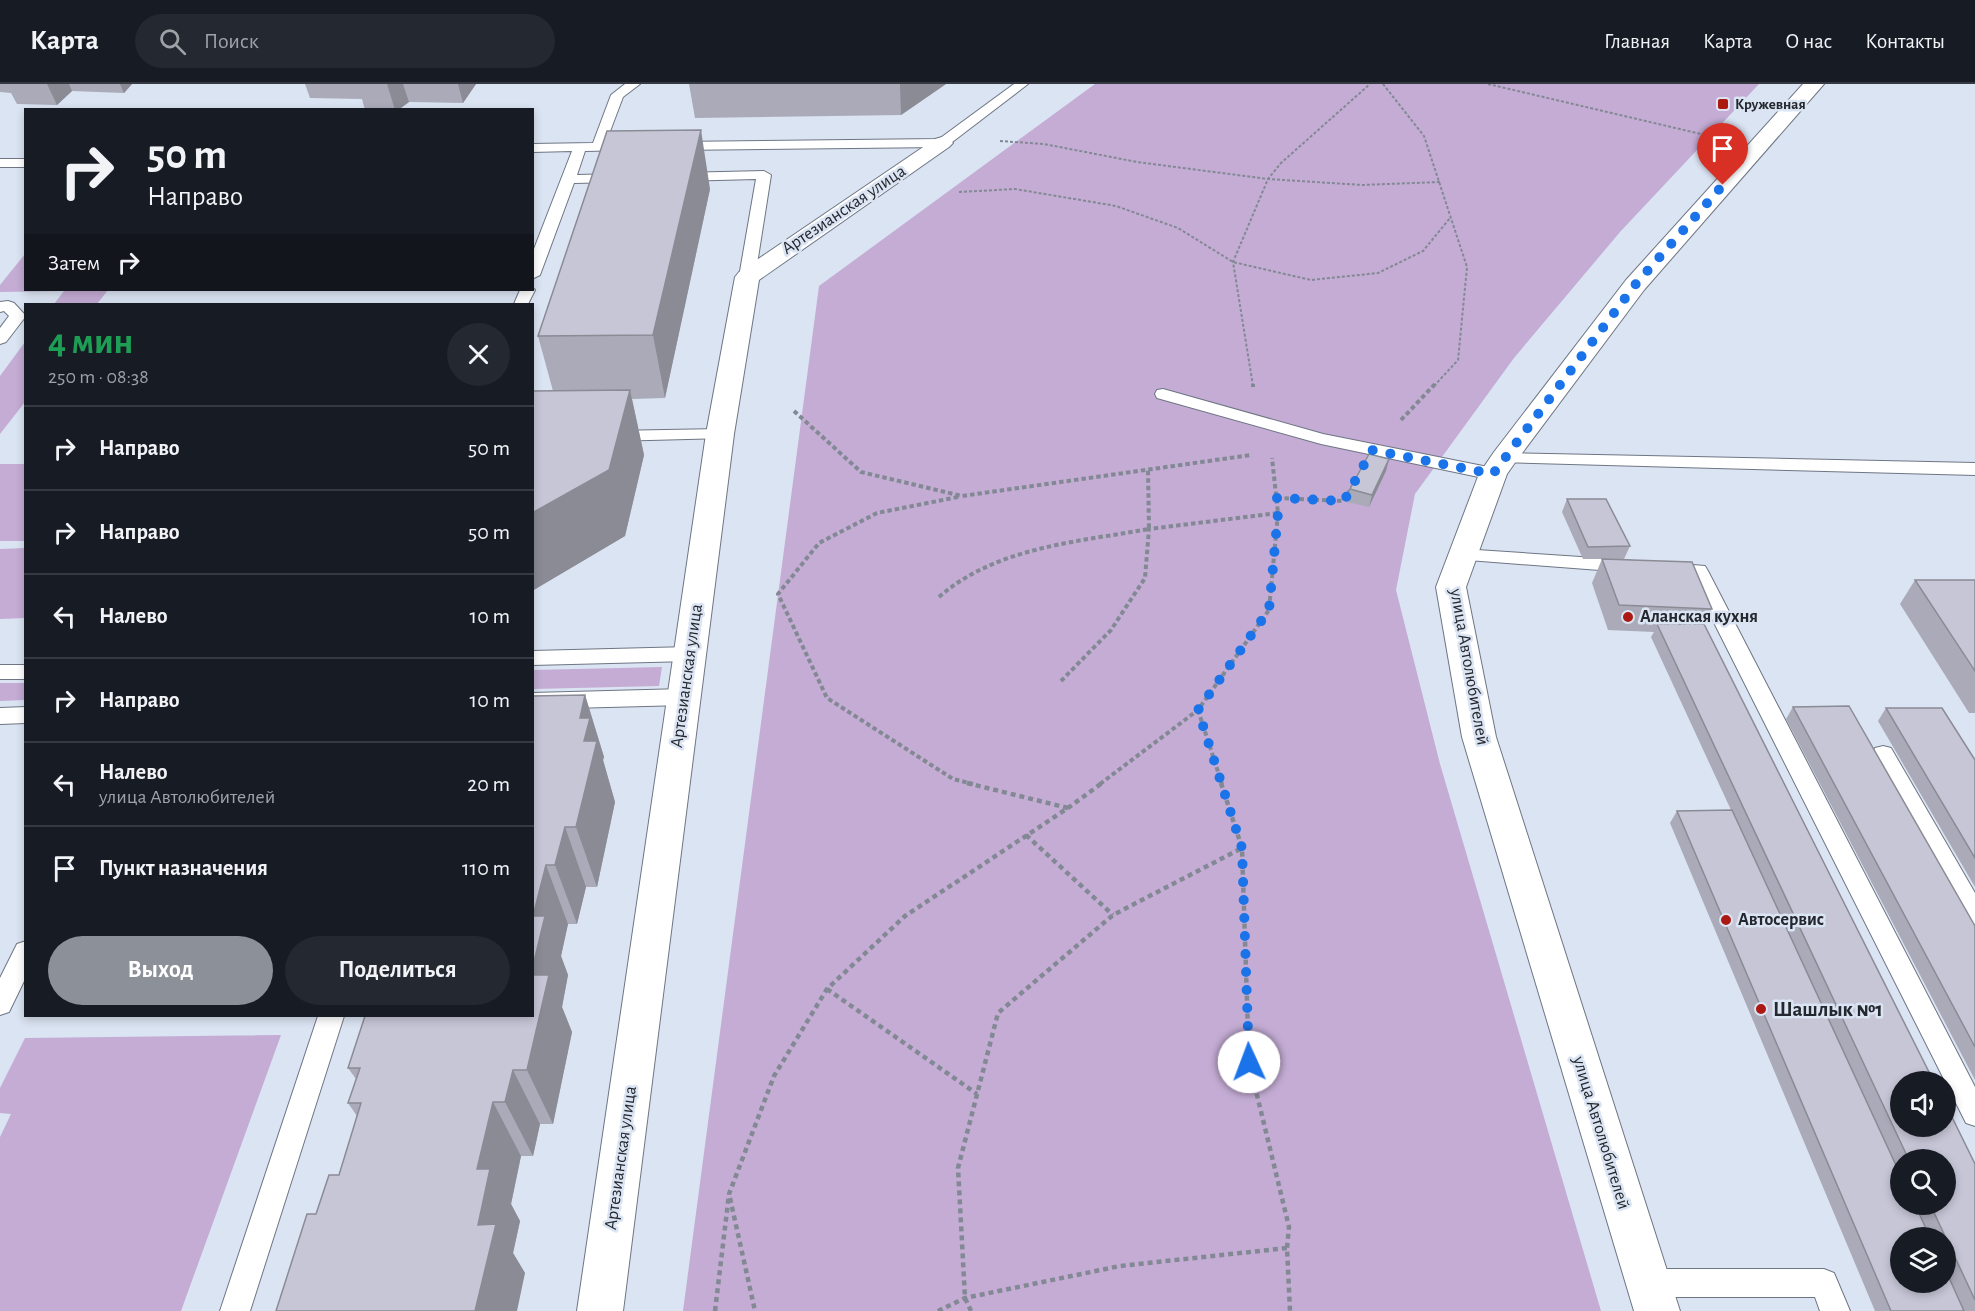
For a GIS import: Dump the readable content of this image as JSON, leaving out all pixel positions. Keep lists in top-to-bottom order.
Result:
{
  "streets": {
    "street": ["Артезианская улица", "улица Автолюбителей"]
  },
  "places": {
    "transit": ["Кружевная"],
    "other": ["Аланская кухня", "Автосервис", "Шашлык №1"]
  },
  "page": {
    "header": "Карта",
    "search": "Поиск",
    "nav": [
      "Главная",
      "Карта",
      "О нас",
      "Контакты"
    ],
    "turn": ["50 m", "Направо"],
    "then": "Затем",
    "heading": ["4 мин", "250 m · 08:38"],
    "list": [
      {
        "name": "Направо",
        "value": "50 m"
      },
      {
        "name": "Направо",
        "value": "50 m"
      },
      {
        "name": "Налево",
        "value": "10 m"
      },
      {
        "name": "Направо",
        "value": "10 m"
      },
      {
        "name": "Налево",
        "note": "улица Автолюбителей",
        "value": "20 m"
      },
      {
        "name": "Пункт назначения",
        "value": "110 m"
      }
    ],
    "buttons": ["Выход", "Поделиться"]
  }
}
